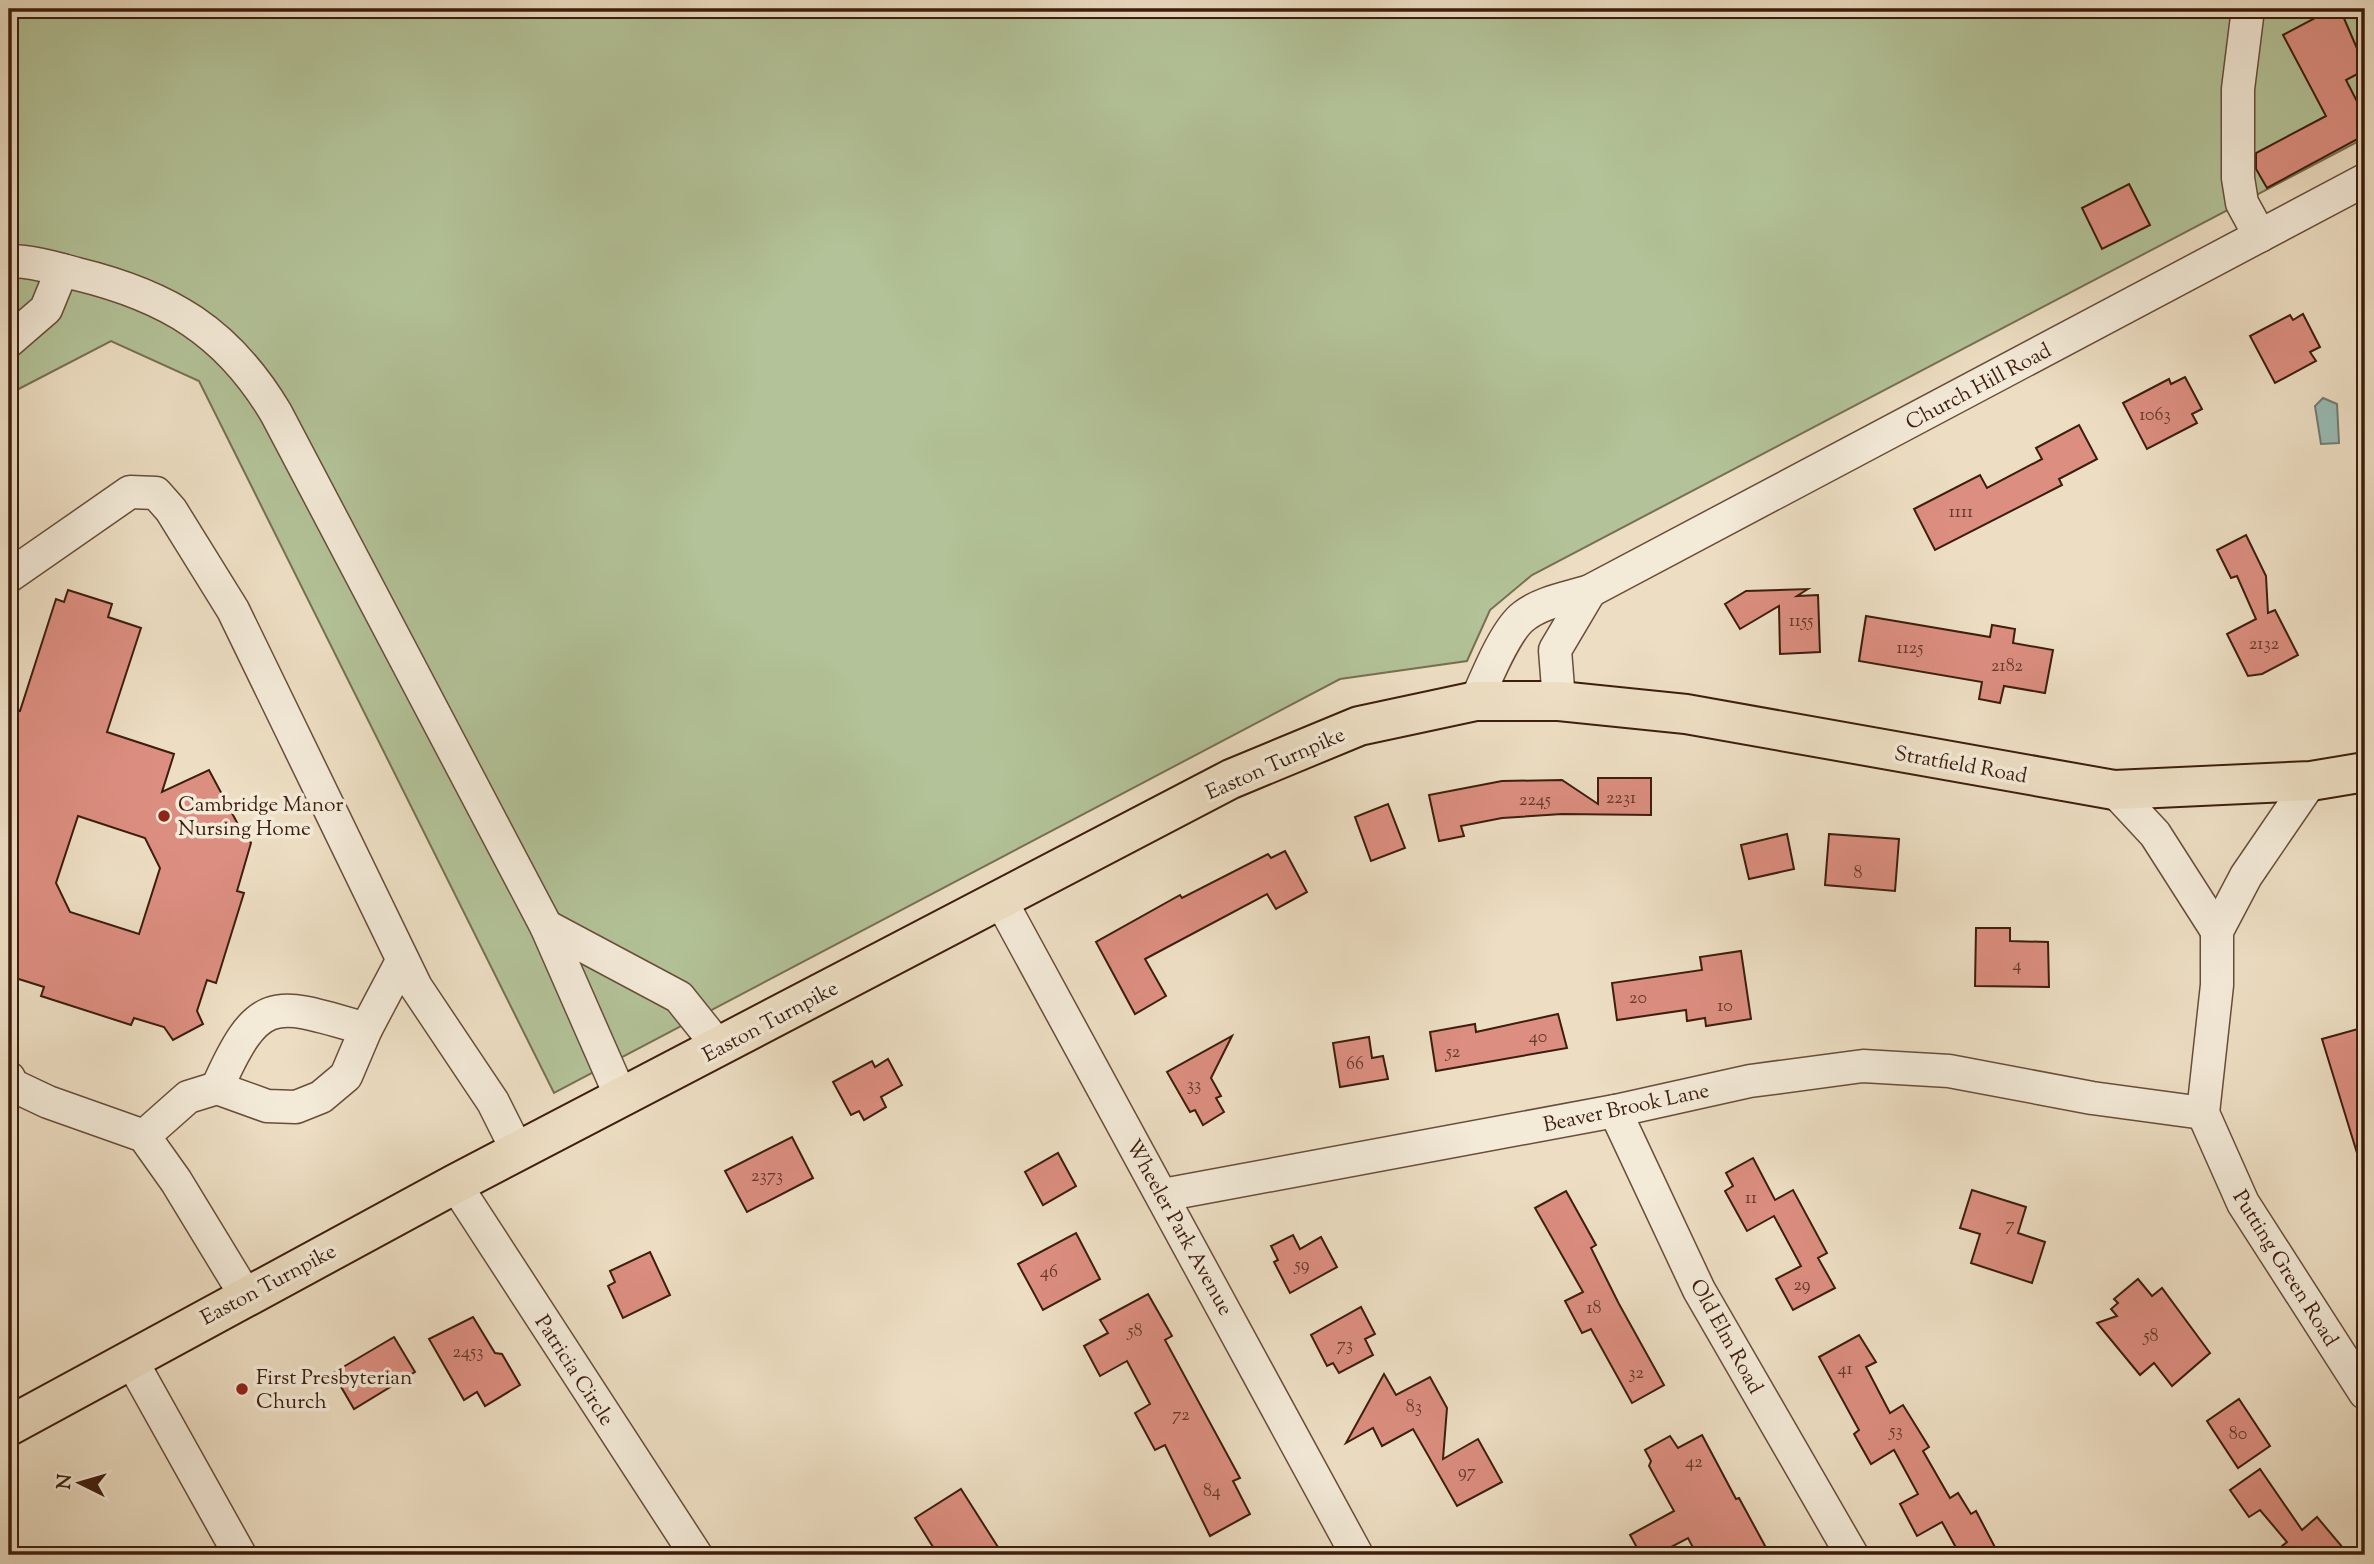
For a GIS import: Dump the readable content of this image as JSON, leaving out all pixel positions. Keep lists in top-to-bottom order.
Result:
{
  "streets": {
    "main road": ["Easton Turnpike", "Stratfield Road"],
    "street": [
      "Church Hill Road",
      "Beaver Brook Lane",
      "Wheeler Park Avenue",
      "Putting Green Road",
      "Old Elm Road",
      "Patricia Circle"
    ]
  },
  "crossings": [
    ["Church Hill Road", "Easton Turnpike"],
    ["Easton Turnpike", "Stratfield Road"],
    ["Easton Turnpike", "Wheeler Park Avenue"],
    ["Easton Turnpike", "Patricia Circle"],
    ["Stratfield Road", "Putting Green Road"],
    ["Beaver Brook Lane", "Wheeler Park Avenue"],
    ["Beaver Brook Lane", "Putting Green Road"],
    ["Beaver Brook Lane", "Old Elm Road"]
  ],
  "places": ["Cambridge Manor Nursing Home", "First Presbyterian Church"],
  "house_numbers": [
    "1063",
    "1111",
    "1155",
    "2132",
    "1125",
    "2182",
    "2231",
    "2245",
    "8",
    "4",
    "20",
    "10",
    "40",
    "52",
    "66",
    "33",
    "2373",
    "11",
    "7",
    "59",
    "46",
    "29",
    "18",
    "58",
    "58",
    "73",
    "2453",
    "41",
    "32",
    "83",
    "72",
    "53",
    "80",
    "42",
    "97",
    "84"
  ],
  "north": "left"
}
